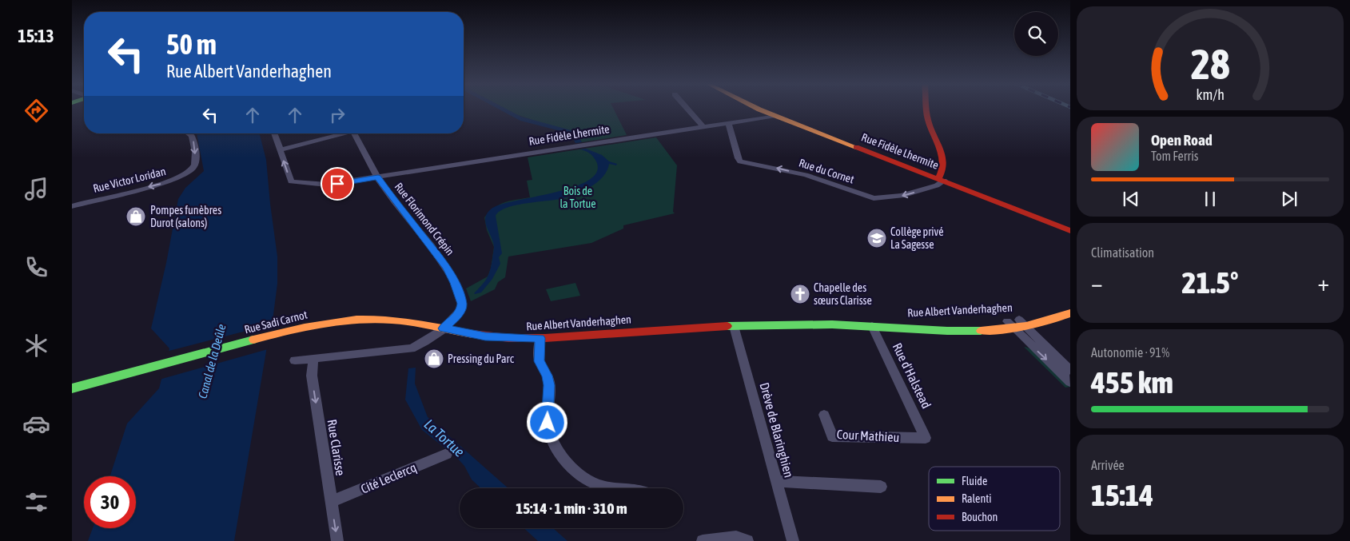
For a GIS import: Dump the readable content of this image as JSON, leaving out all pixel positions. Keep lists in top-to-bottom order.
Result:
{
  "streets": {
    "main road": ["Rue Fidèle Lhermite", "Rue Albert Vanderhaghen", "Rue Sadi Carnot"],
    "street": [
      "Rue du Cornet",
      "Rue Victor Loridan",
      "Rue Florimond Crépin",
      "Rue d'Halstead",
      "Drève de Blaringhien",
      "Cour Mathieu",
      "Rue Clarisse",
      "Cité Leclercq"
    ]
  },
  "crossings": [
    ["Rue Fidèle Lhermite", "Rue du Cornet"],
    ["Rue Fidèle Lhermite", "Rue Florimond Crépin"],
    ["Rue Florimond Crépin", "Rue Albert Vanderhaghen"],
    ["Rue Florimond Crépin", "Rue Sadi Carnot"],
    ["Rue Albert Vanderhaghen", "Rue Sadi Carnot"],
    ["Rue Albert Vanderhaghen", "Rue d'Halstead"],
    ["Rue Albert Vanderhaghen", "Drève de Blaringhien"],
    ["Rue d'Halstead", "Cour Mathieu"],
    ["Rue Clarisse", "Cité Leclercq"]
  ],
  "one_way": ["Rue du Cornet", "Rue Victor Loridan", "Rue Clarisse"],
  "water": ["Canal de la Deûle", "La Tortue"],
  "parks": ["Bois de la Tortue"],
  "places": {
    "shop": ["Pompes funèbres Durot (salons)", "Pressing du Parc"],
    "school or university": ["Collège privé La Sagesse"],
    "church": ["Chapelle des sœurs Clarisse"]
  },
  "legend": ["Fluide", "Ralenti", "Bouchon"],
  "page": {
    "tabs": "15:13",
    "turn": ["50 m", "Rue Albert Vanderhaghen"],
    "song": ["Open Road", "Tom Ferris"],
    "tile": [
      "Climatisation",
      ["Autonomie · 91%", "455 km"],
      ["Arrivée", "15:14"]
    ],
    "heat": ["−", "21.5°", "+"],
    "limit": "30",
    "trip": "15:14 · 1 min · 310 m",
    "gauge": ["28", "km/h"]
  }
}
